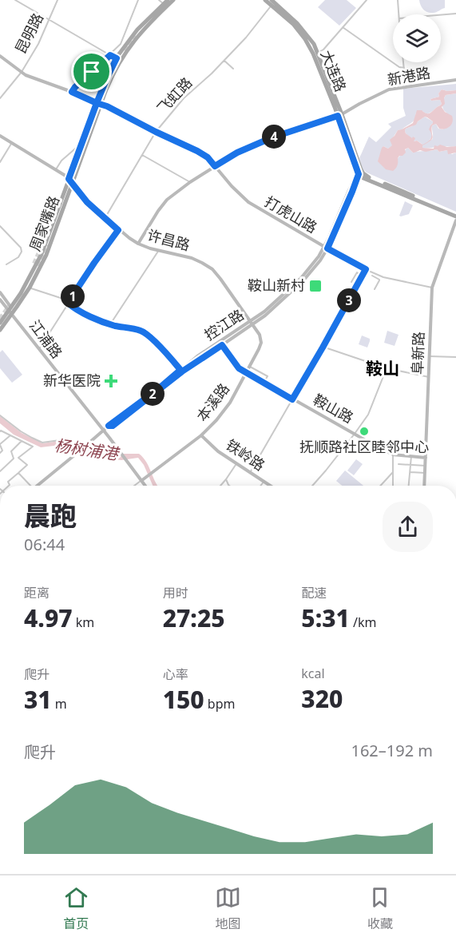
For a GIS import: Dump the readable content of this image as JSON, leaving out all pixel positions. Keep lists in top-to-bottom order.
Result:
{
  "streets": {
    "main road": ["大连路", "周家嘴路"],
    "street": [
      "昆明路",
      "新港路",
      "飞虹路",
      "打虎山路",
      "许昌路",
      "控江路",
      "江浦路",
      "阜新路",
      "本溪路",
      "鞍山路",
      "铁岭路"
    ]
  },
  "crossings": [
    ["昆明路", "打虎山路"],
    ["大连路", "新港路"],
    ["大连路", "飞虹路"],
    ["大连路", "控江路"],
    ["新港路", "打虎山路"],
    ["新港路", "许昌路"],
    ["飞虹路", "打虎山路"],
    ["飞虹路", "许昌路"],
    ["打虎山路", "周家嘴路"],
    ["打虎山路", "控江路"],
    ["打虎山路", "阜新路"],
    ["周家嘴路", "许昌路"],
    ["周家嘴路", "江浦路"],
    ["许昌路", "控江路"],
    ["许昌路", "本溪路"],
    ["控江路", "江浦路"],
    ["控江路", "本溪路"],
    ["控江路", "鞍山路"],
    ["江浦路", "本溪路"],
    ["阜新路", "鞍山路"],
    ["本溪路", "鞍山路"],
    ["本溪路", "铁岭路"]
  ],
  "districts": ["鞍山"],
  "water": ["杨树浦港"],
  "places": {
    "transit": ["鞍山新村"],
    "health": ["新华医院"],
    "other": ["抚顺路社区睦邻中心"]
  },
  "page": {
    "pins": [
      "4",
      "1",
      "3",
      "2"
    ],
    "heading": ["晨跑", "06:44"],
    "stats": [
      ["距离", "4.97 km"],
      ["用时", "27:25"],
      ["配速", "5:31 /km"],
      ["爬升", "31 m"],
      ["心率", "150 bpm"],
      ["kcal", "320"]
    ],
    "chart": ["爬升", "162–192 m"],
    "tabs": ["首页", "地图", "收藏"]
  }
}
